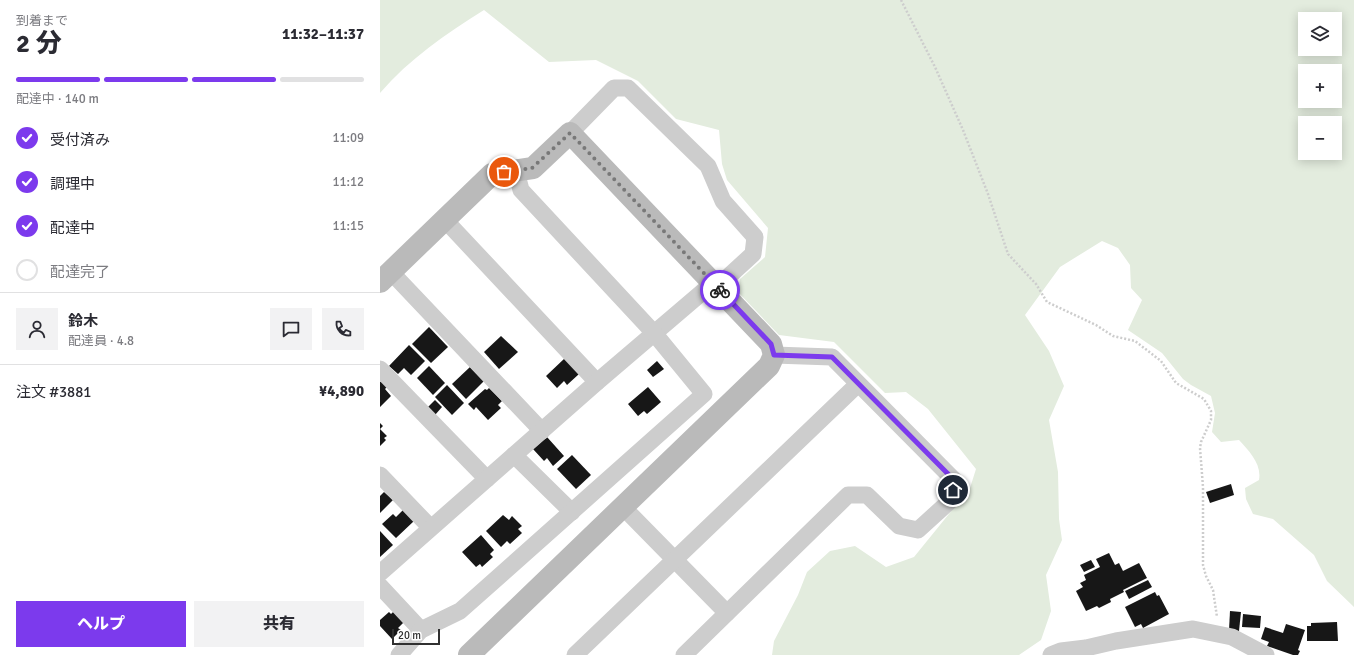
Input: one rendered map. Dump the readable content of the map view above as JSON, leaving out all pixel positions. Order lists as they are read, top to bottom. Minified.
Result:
{"scale_bar":"20 m","page":{"heading":["2 分","到着まで","11:32–11:37"],"panel":["鈴木","配達員 · 4.8","注文 #3881","¥4,890"],"map_buttons":["+","−"],"bar":"配達中 · 140 m","list":[["受付済み","11:09"],["調理中","11:12"],["配達中","11:15"],"配達完了"],"buttons":["ヘルプ","共有"],"scale":"20 m"}}
